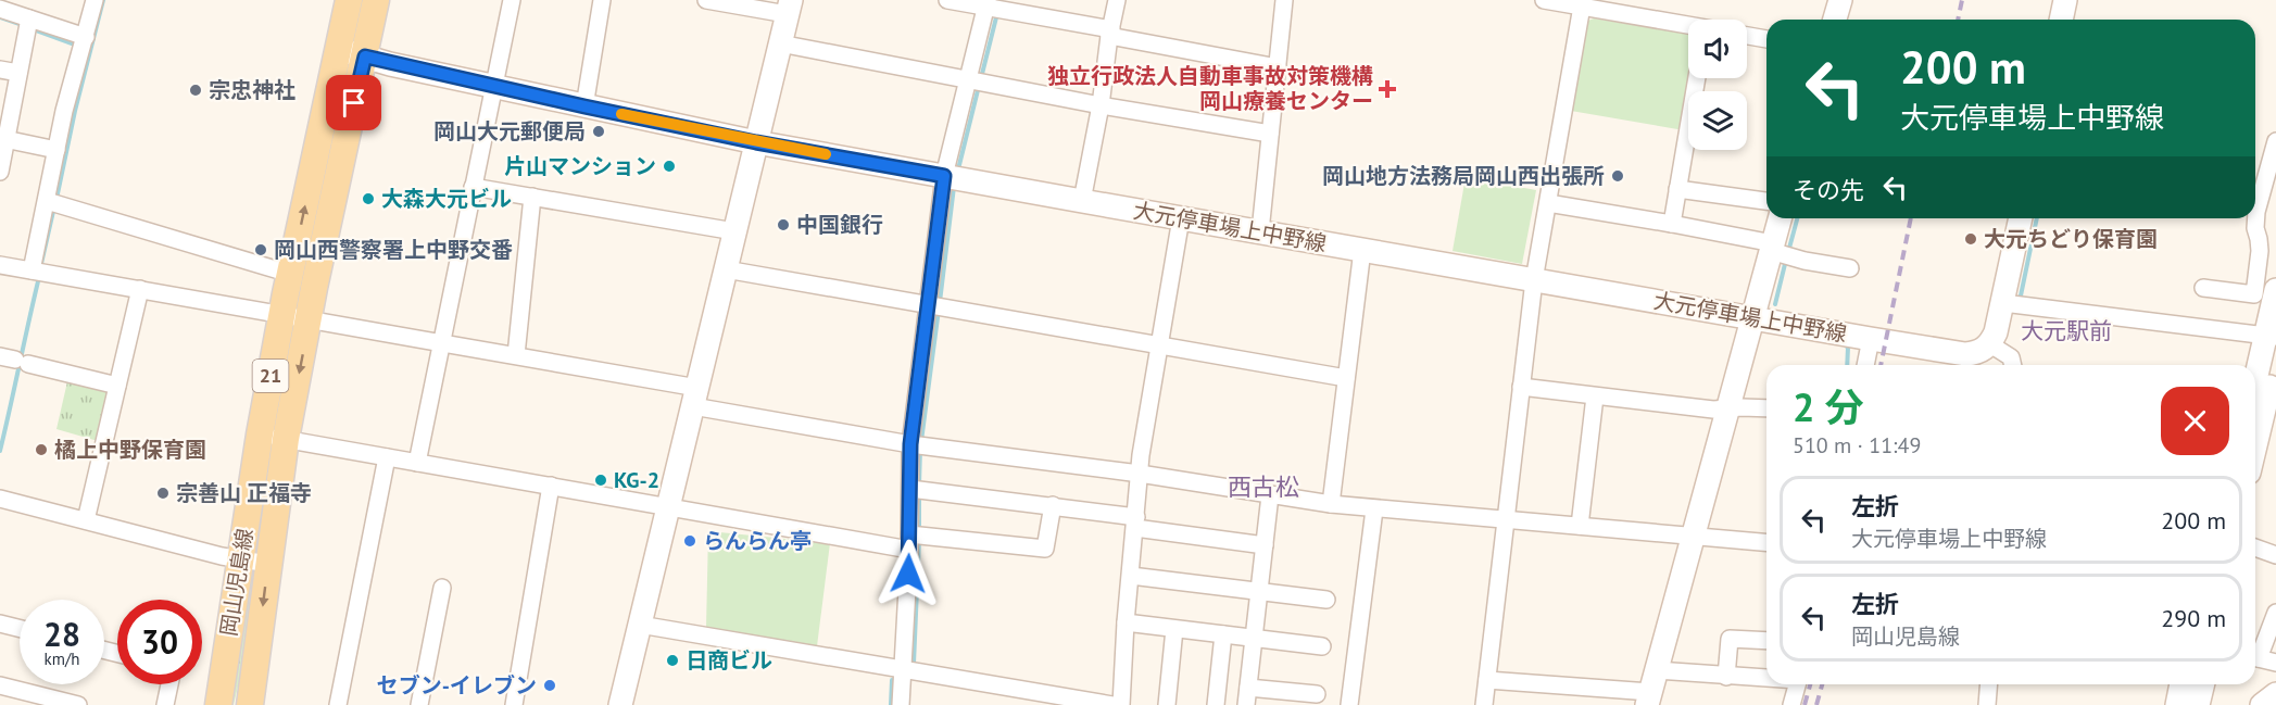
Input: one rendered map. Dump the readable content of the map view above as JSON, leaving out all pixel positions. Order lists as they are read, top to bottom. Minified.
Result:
{"streets":{"main road":["大元停車場上中野線","21","岡山児島線"]},"crossings":[["大元停車場上中野線","岡山児島線"]],"districts":["大元駅前","西古松"],"places":{"health":["独立行政法人自動車事故対策機構 岡山療養センター"],"other":["宗忠神社","岡山大元郵便局","片山マンション","岡山地方法務局岡山西出張所","大森大元ビル","中国銀行","大元ちどり保育園","岡山西警察署上中野交番","橘上中野保育園","KG-2","宗善山 正福寺","らんらん亭","日商ビル","セブン-イレブン"]},"page":{"turn":["200 m","大元停車場上中野線"],"then":"その先","heading":["2 分","510 m · 11:49"],"list":[{"name":"左折","note":"大元停車場上中野線","value":"200 m"},{"name":"左折","note":"岡山児島線","value":"290 m"}],"speed":"28 km/h","limit":"30"}}
